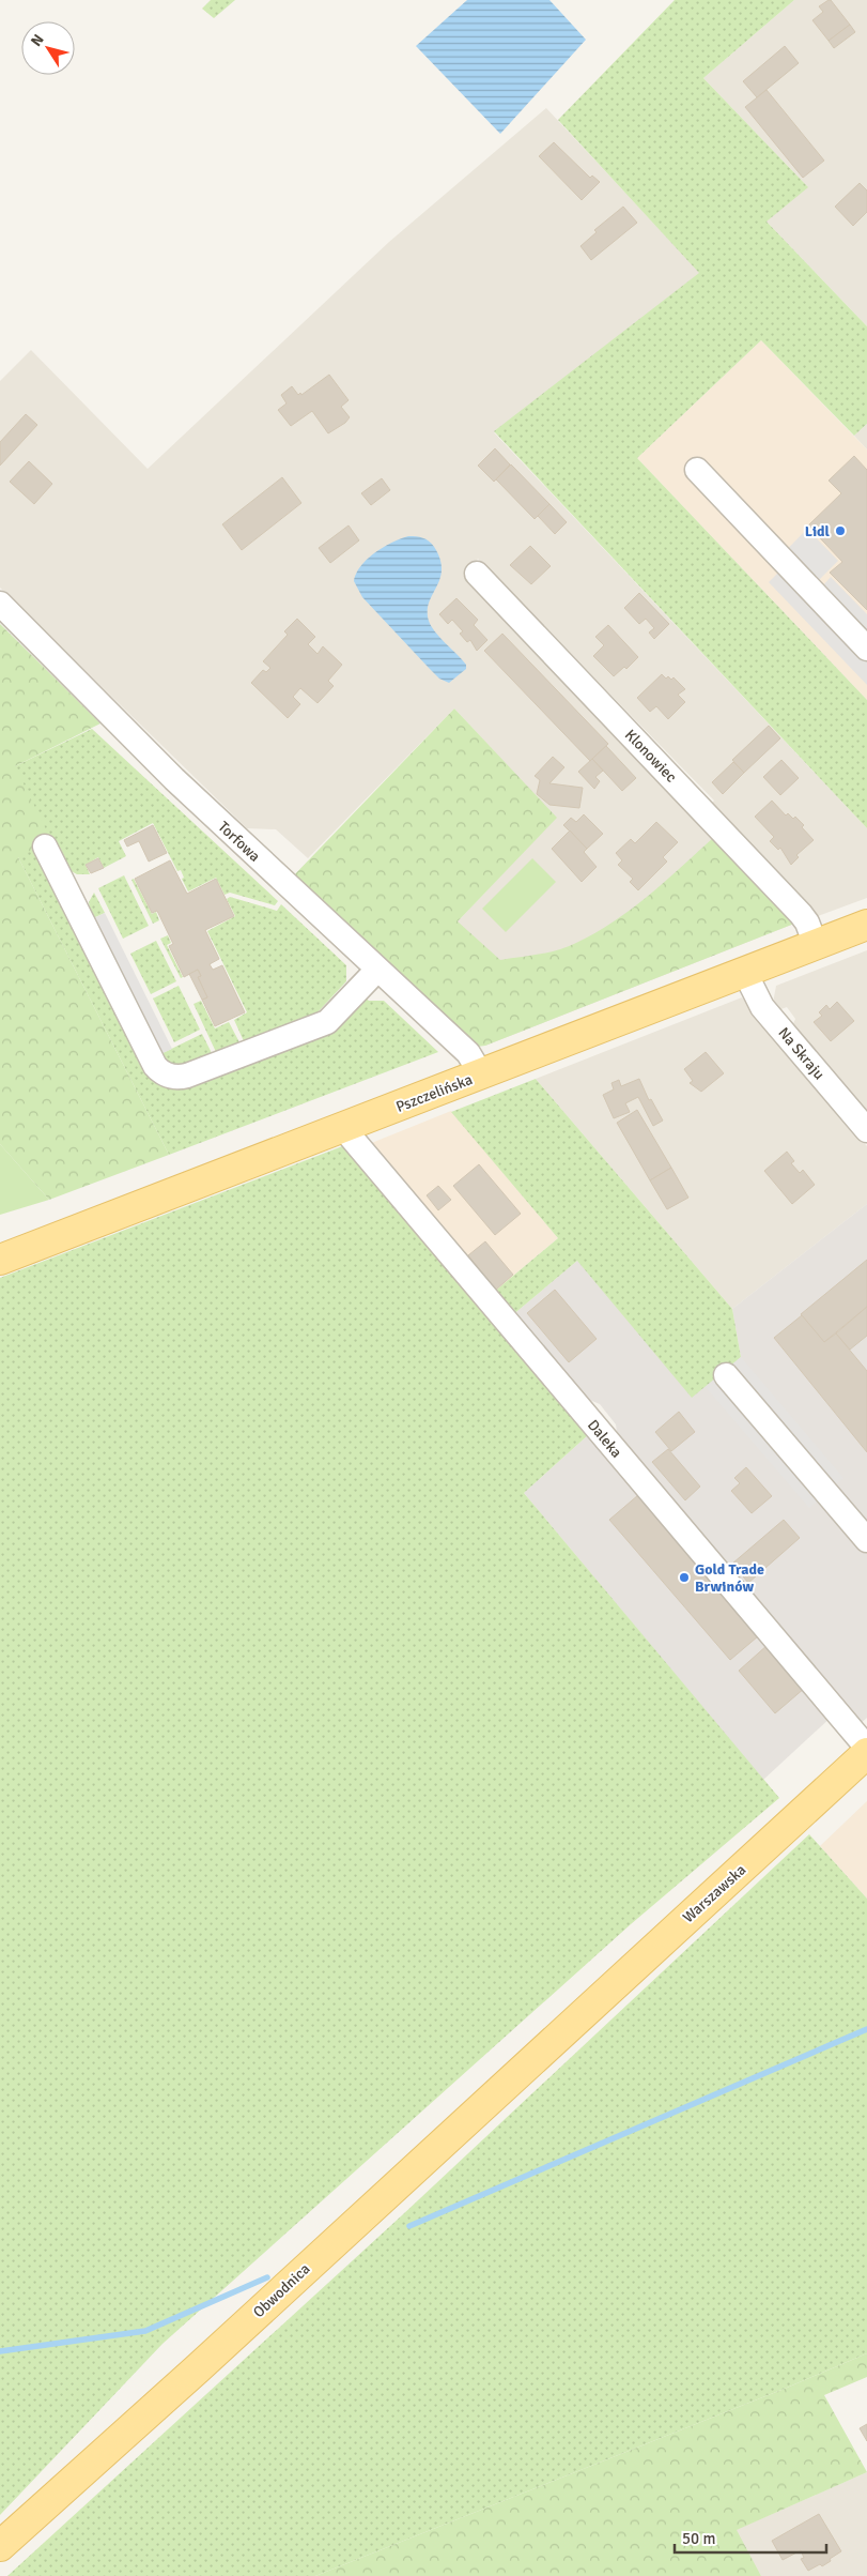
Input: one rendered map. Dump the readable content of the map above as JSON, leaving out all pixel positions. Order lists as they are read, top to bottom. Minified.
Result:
{"streets":{"main road":["Pszczelińska","Warszawska","Obwodnica"],"street":["Klonowiec","Torfowa","Na Skraju","Daleka"]},"crossings":[["Klonowiec","Pszczelińska"],["Torfowa","Pszczelińska"],["Na Skraju","Pszczelińska"],["Pszczelińska","Daleka"],["Warszawska","Obwodnica"]],"places":["Lidl","Gold Trade Brwinów"],"scale_bar":"50 m","north":"top left"}
